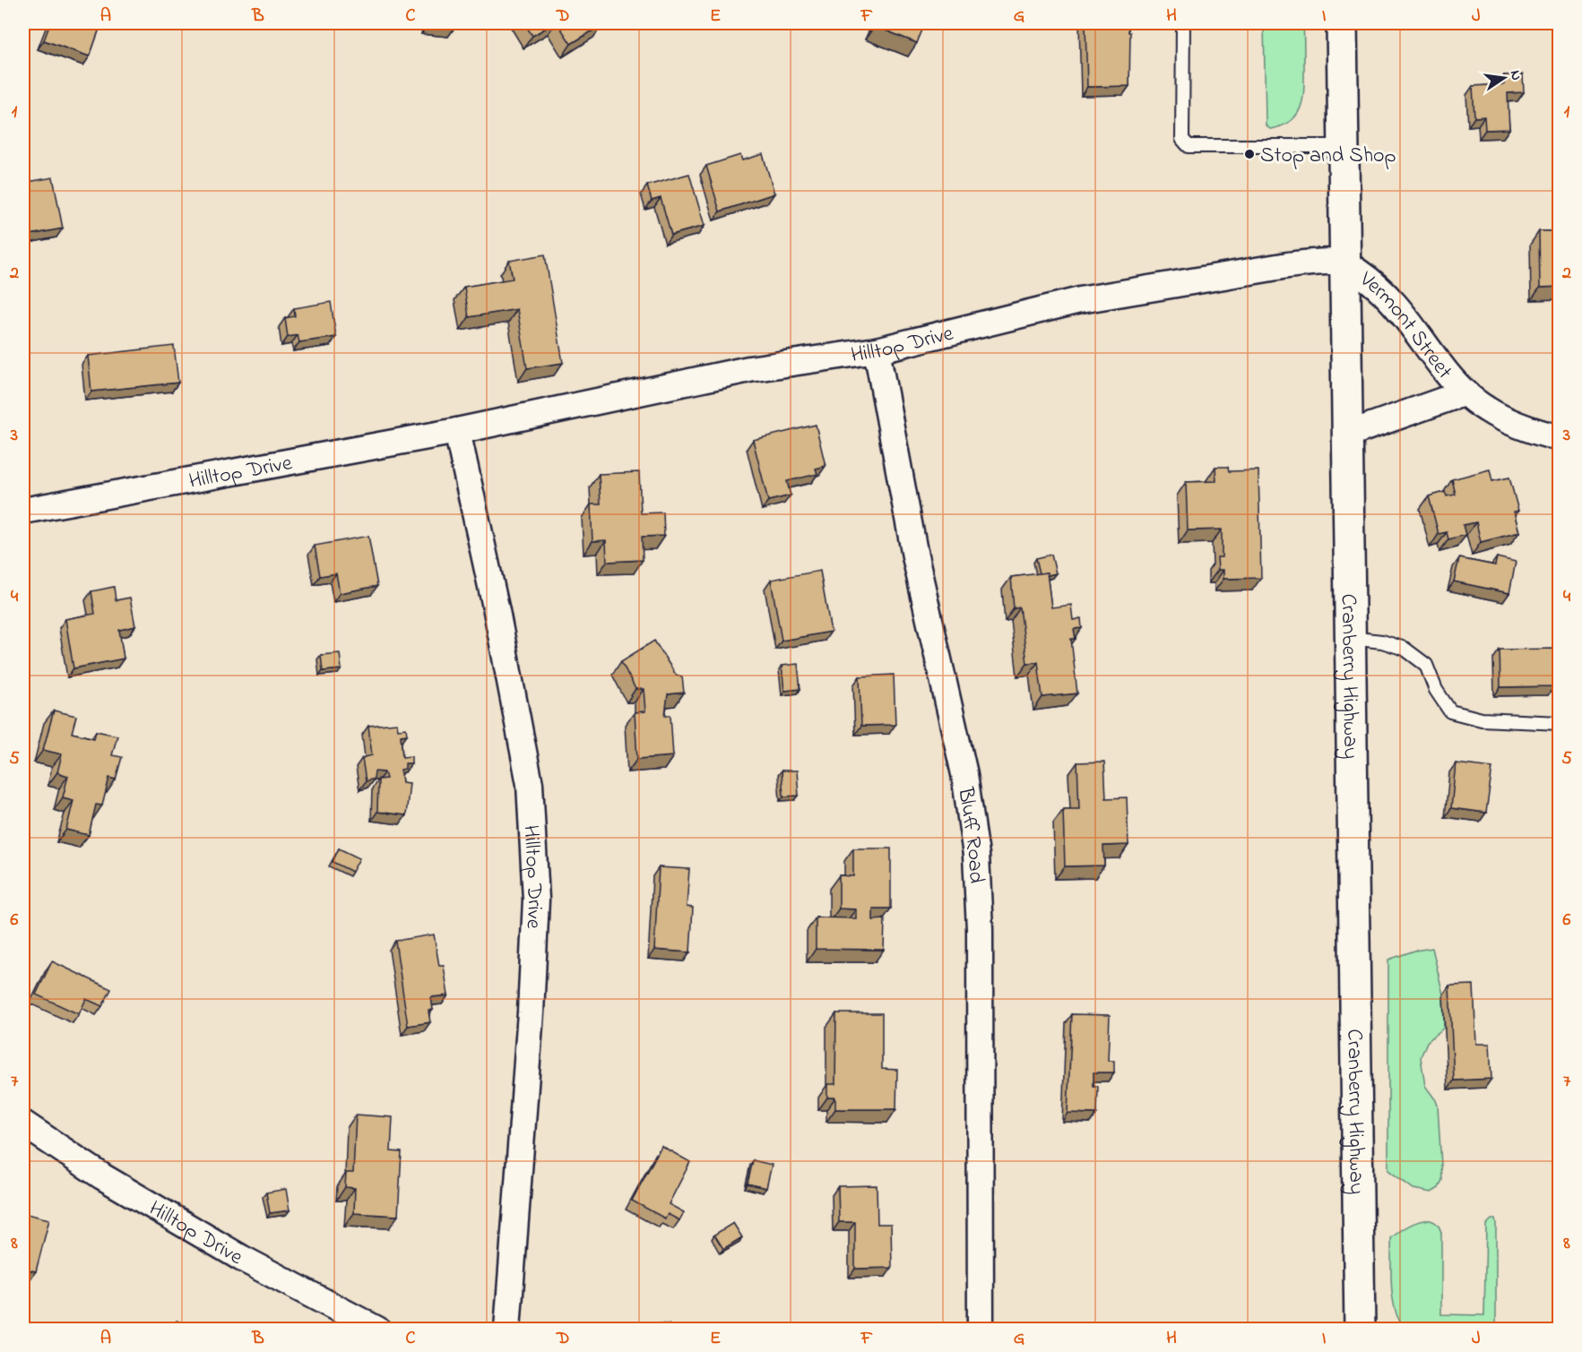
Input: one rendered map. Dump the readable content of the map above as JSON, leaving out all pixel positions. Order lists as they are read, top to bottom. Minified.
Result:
{"streets":{"main road":["Cranberry Highway"],"street":["Vermont Street","Hilltop Drive","Bluff Road"]},"crossings":[["Vermont Street","Hilltop Drive"],["Vermont Street","Cranberry Highway"],["Hilltop Drive","Cranberry Highway"],["Hilltop Drive","Bluff Road"]],"places":["Stop and Shop"],"north":"right","grid":{"columns":["A","B","C","D","E","F","G","H","I","J"],"rows":["1","2","3","4","5","6","7","8"]}}
